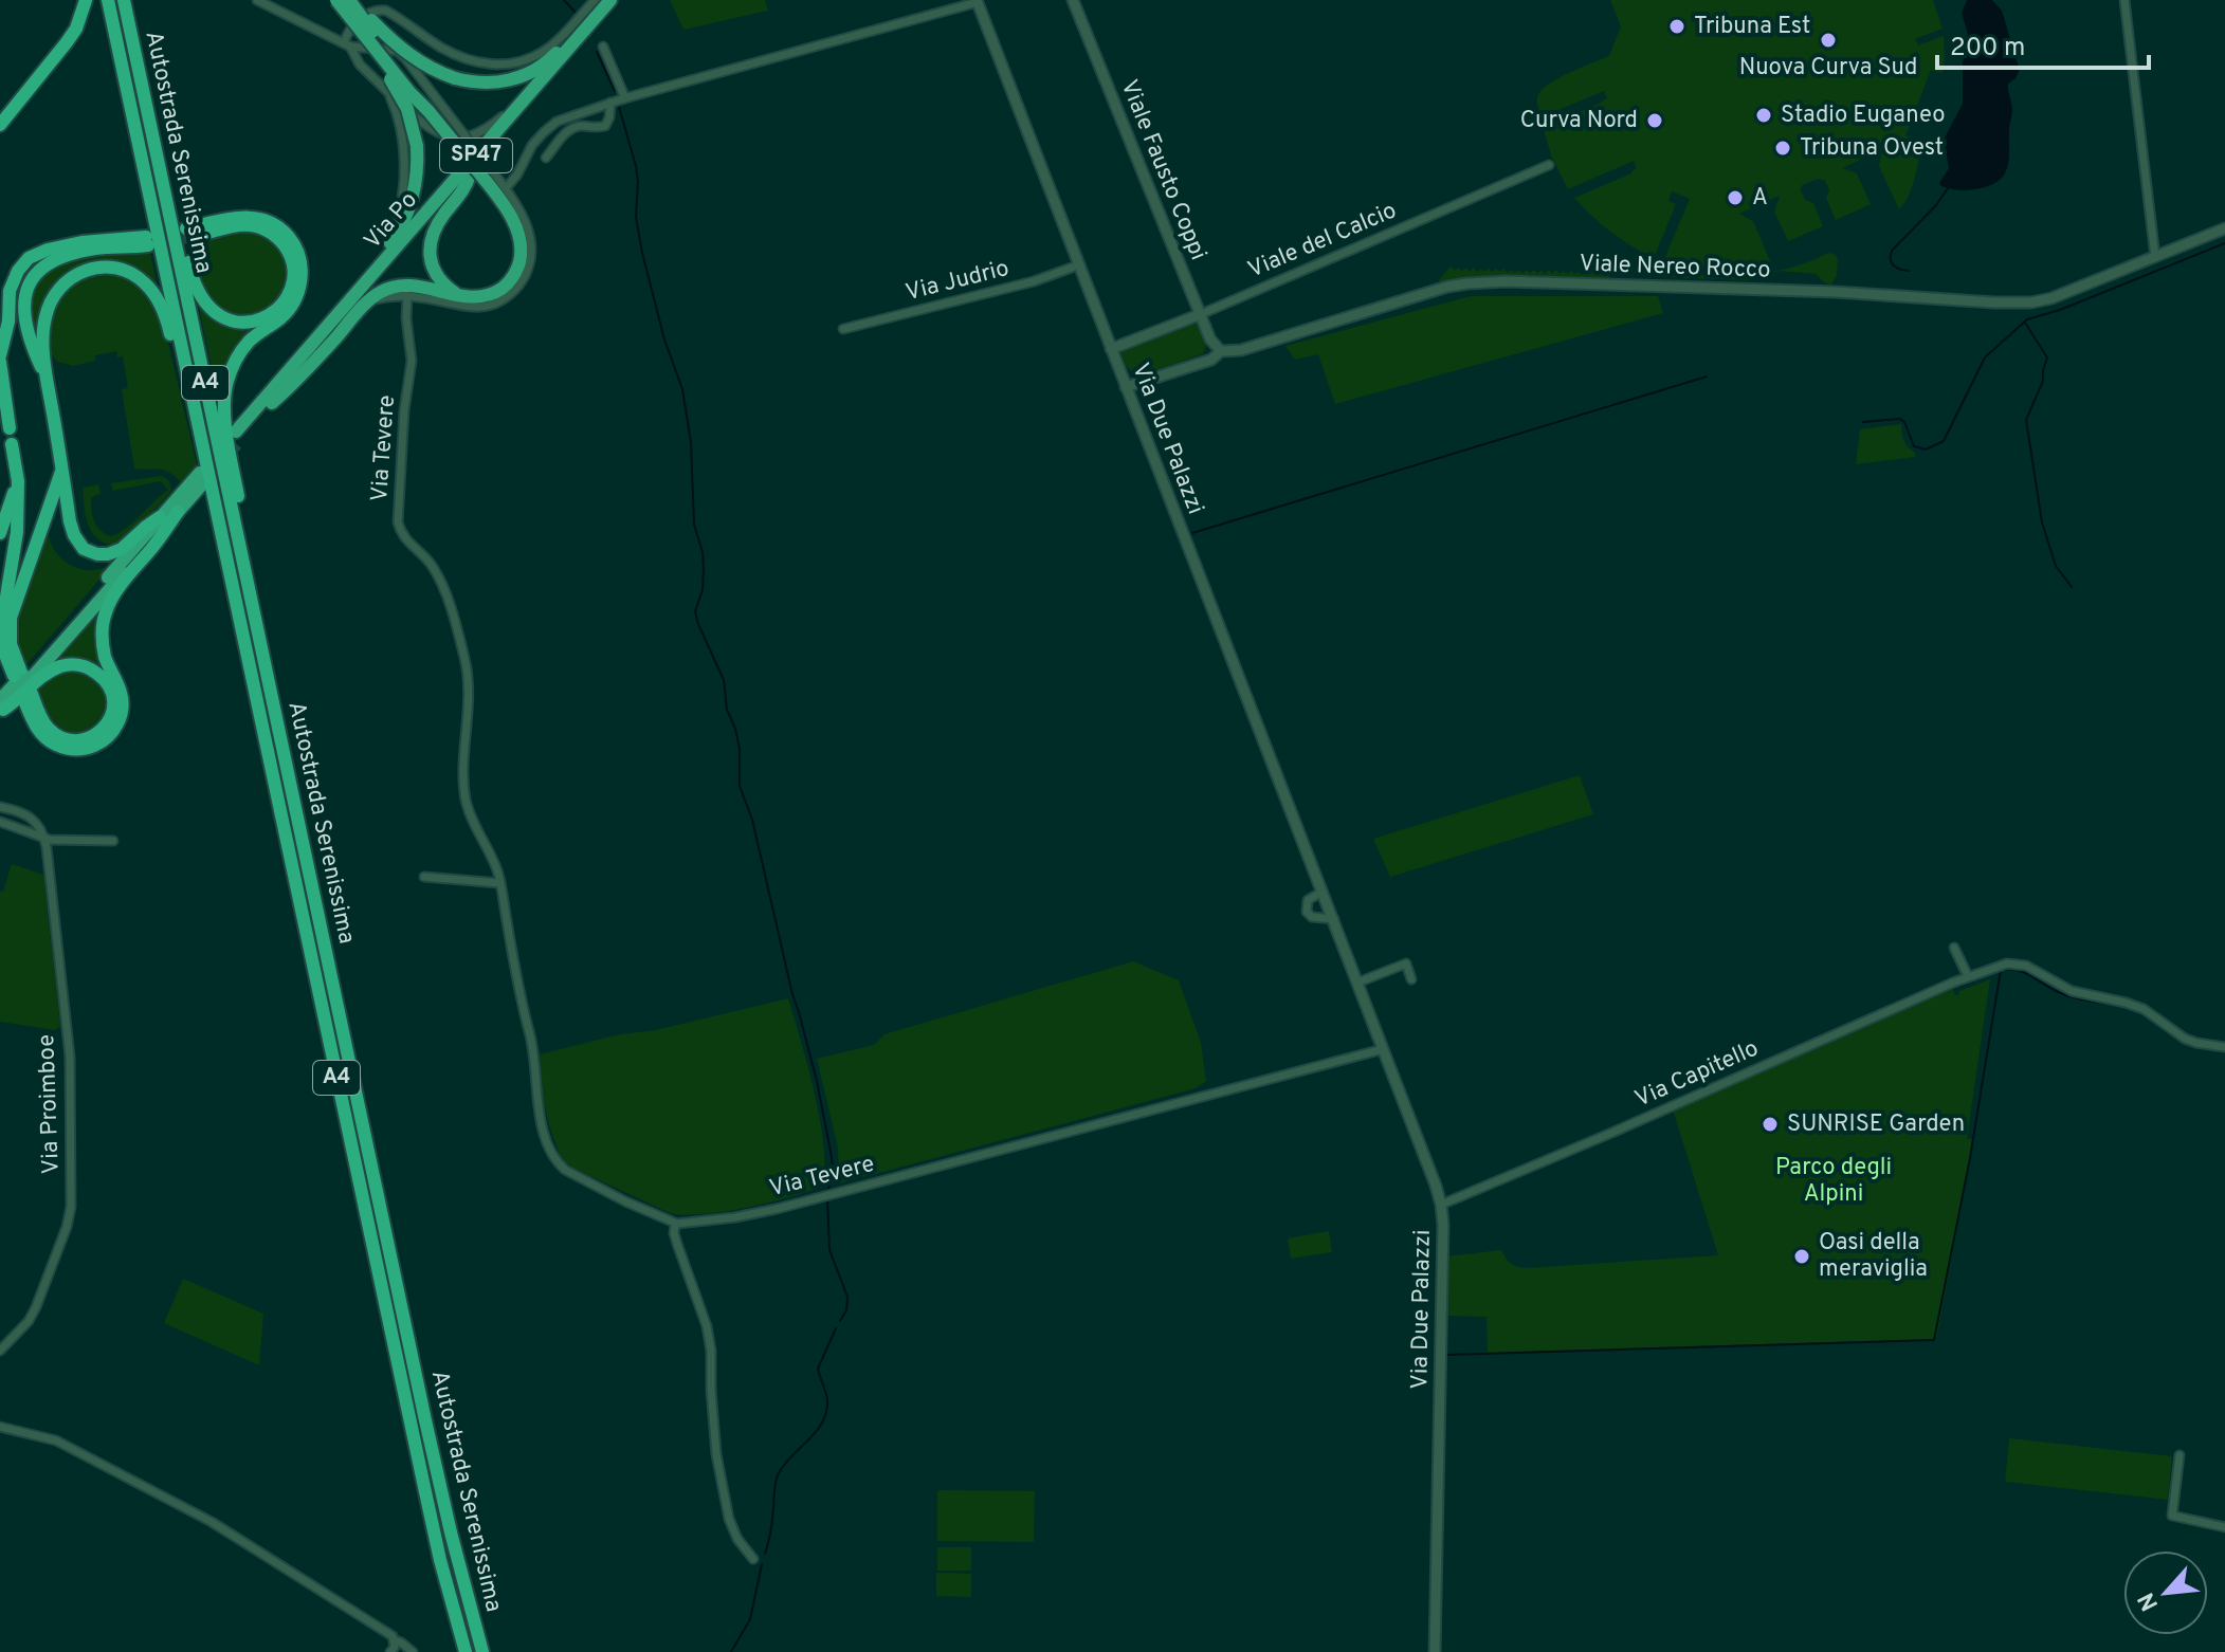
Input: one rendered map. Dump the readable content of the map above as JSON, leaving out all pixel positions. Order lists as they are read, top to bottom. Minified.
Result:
{"streets":{"highway":["Autostrada Serenissima","SP47","Via Po","A4"],"street":["Viale Fausto Coppi","Viale del Calcio","Viale Nereo Rocco","Via Judrio","Via Due Palazzi","Via Tevere","Via Capitello","Via Proimboe"]},"crossings":[["Autostrada Serenissima","A4"],["Viale Fausto Coppi","Viale del Calcio"],["Viale Fausto Coppi","Viale Nereo Rocco"],["Viale del Calcio","Via Due Palazzi"],["Viale Nereo Rocco","Via Due Palazzi"],["Via Judrio","Via Due Palazzi"],["Via Due Palazzi","Via Tevere"],["Via Due Palazzi","Via Capitello"]],"parks":["Parco degli Alpini"],"places":["Tribuna Est","Nuova Curva Sud","Stadio Euganeo","Curva Nord","Tribuna Ovest","A","SUNRISE Garden","Oasi della meraviglia"],"scale_bar":"200 m","north":"bottom left"}
